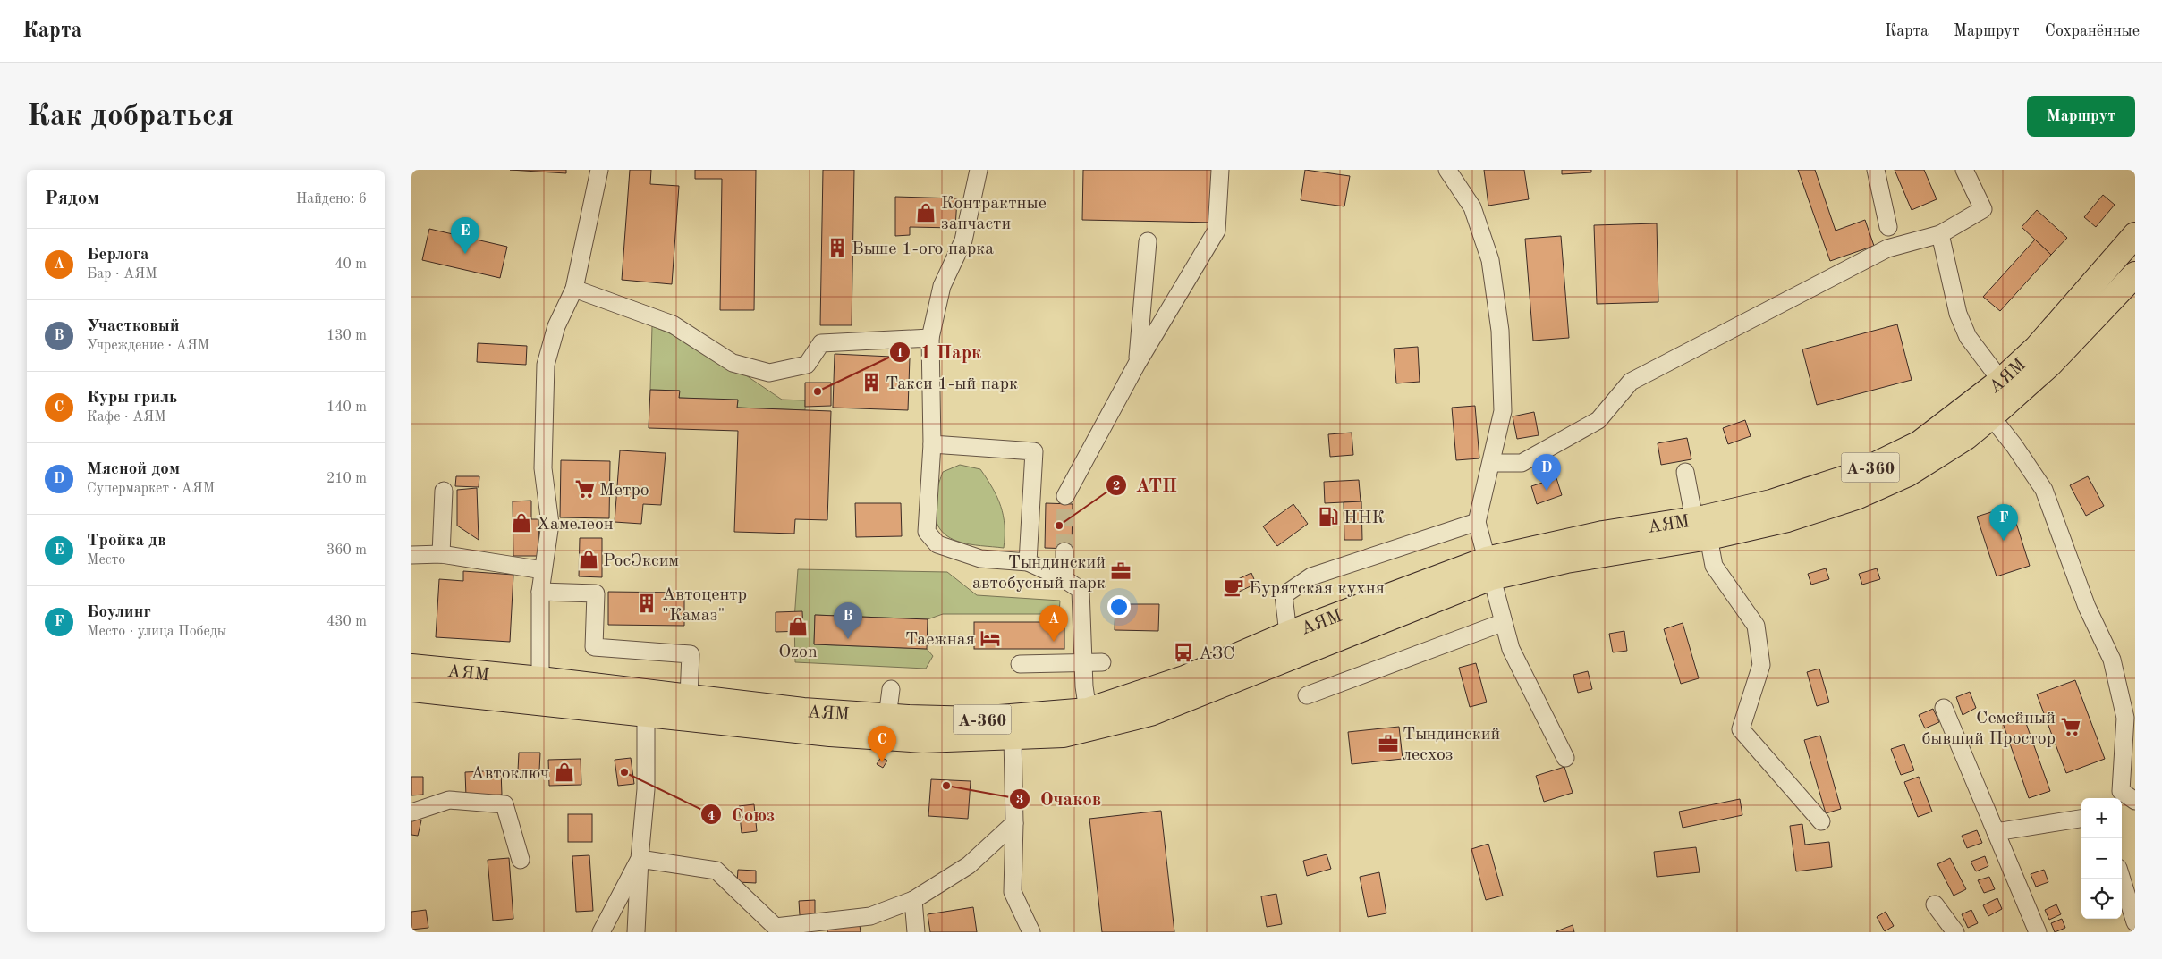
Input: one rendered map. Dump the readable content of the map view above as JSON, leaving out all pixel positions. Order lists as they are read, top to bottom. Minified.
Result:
{"streets":{"highway":["АЯМ","А-360"]},"places":{"shop":["Контрактные запчасти","Хамелеон","РосЭксим","Ozon","Автоключ"],"building":["Выше 1-ого парка","Такси 1-ый парк","Автоцентр \"Камаз\""],"other":["1 Парк","АТП","Союз","Очаков"],"supermarket":["Метро","Семейный бывший Простор"],"fuel station":["ННК"],"office":["Тындинский автобусный парк","Тындинский лесхоз"],"cafe":["Бурятская кухня"],"hotel":["Таежная"],"bus stop":["АЗС"]},"page":{"header":"Карта","nav":["Карта","Маршрут","Сохранённые"],"buttons":"Маршрут","title":"Как добраться","heading":["Рядом","Найдено: 6"],"pins":["E","D","F","B","A","C"],"list":[{"mark":"A","name":"Берлога","note":"Бар · АЯМ","value":"40 m"},{"mark":"B","name":"Участковый","note":"Учреждение · АЯМ","value":"130 m"},{"mark":"C","name":"Куры гриль","note":"Кафе · АЯМ","value":"140 m"},{"mark":"D","name":"Мясной дом","note":"Супермаркет · АЯМ","value":"210 m"},{"mark":"E","name":"Тройка дв","note":"Место","value":"360 m"},{"mark":"F","name":"Боулинг","note":"Место · улица Победы","value":"430 m"}],"map_buttons":["+","−"]}}
